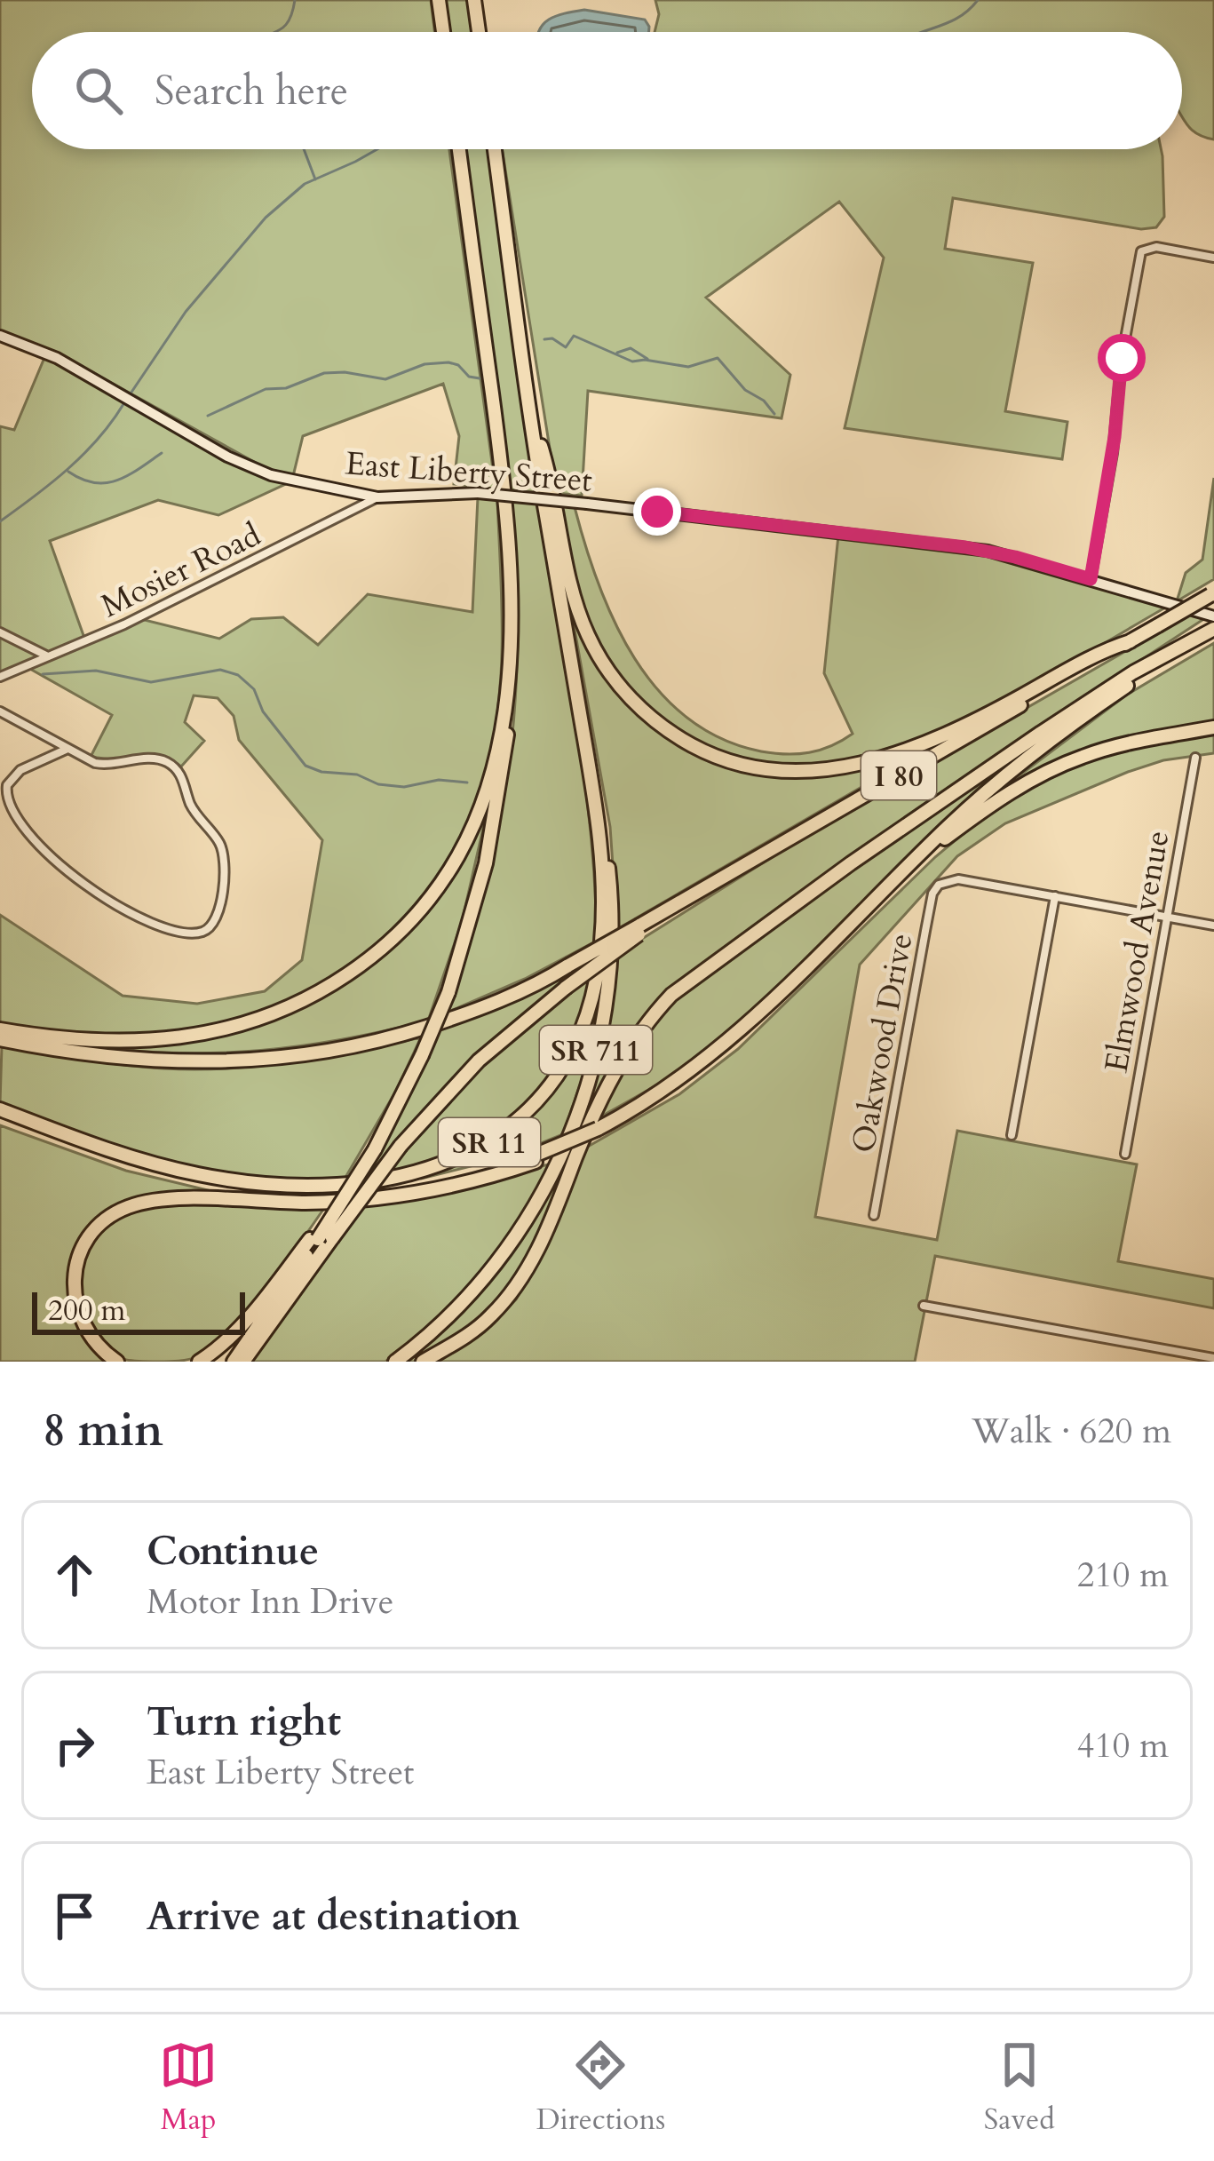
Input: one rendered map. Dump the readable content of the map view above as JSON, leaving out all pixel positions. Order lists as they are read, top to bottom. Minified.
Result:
{"streets":{"highway":["I 80","SR 711","SR 11"],"street":["East Liberty Street","Mosier Road","Elmwood Avenue","Oakwood Drive"]},"crossings":[["East Liberty Street","Mosier Road"],["I 80","SR 11"],["SR 711","SR 11"]],"scale_bar":"200 m","page":{"search":"Search here","scale":"200 m","heading":["8 min","Walk · 620 m"],"list":[["Continue","Motor Inn Drive","210 m"],["Turn right","East Liberty Street","410 m"],"Arrive at destination"],"nav":["Map","Directions","Saved"]}}
